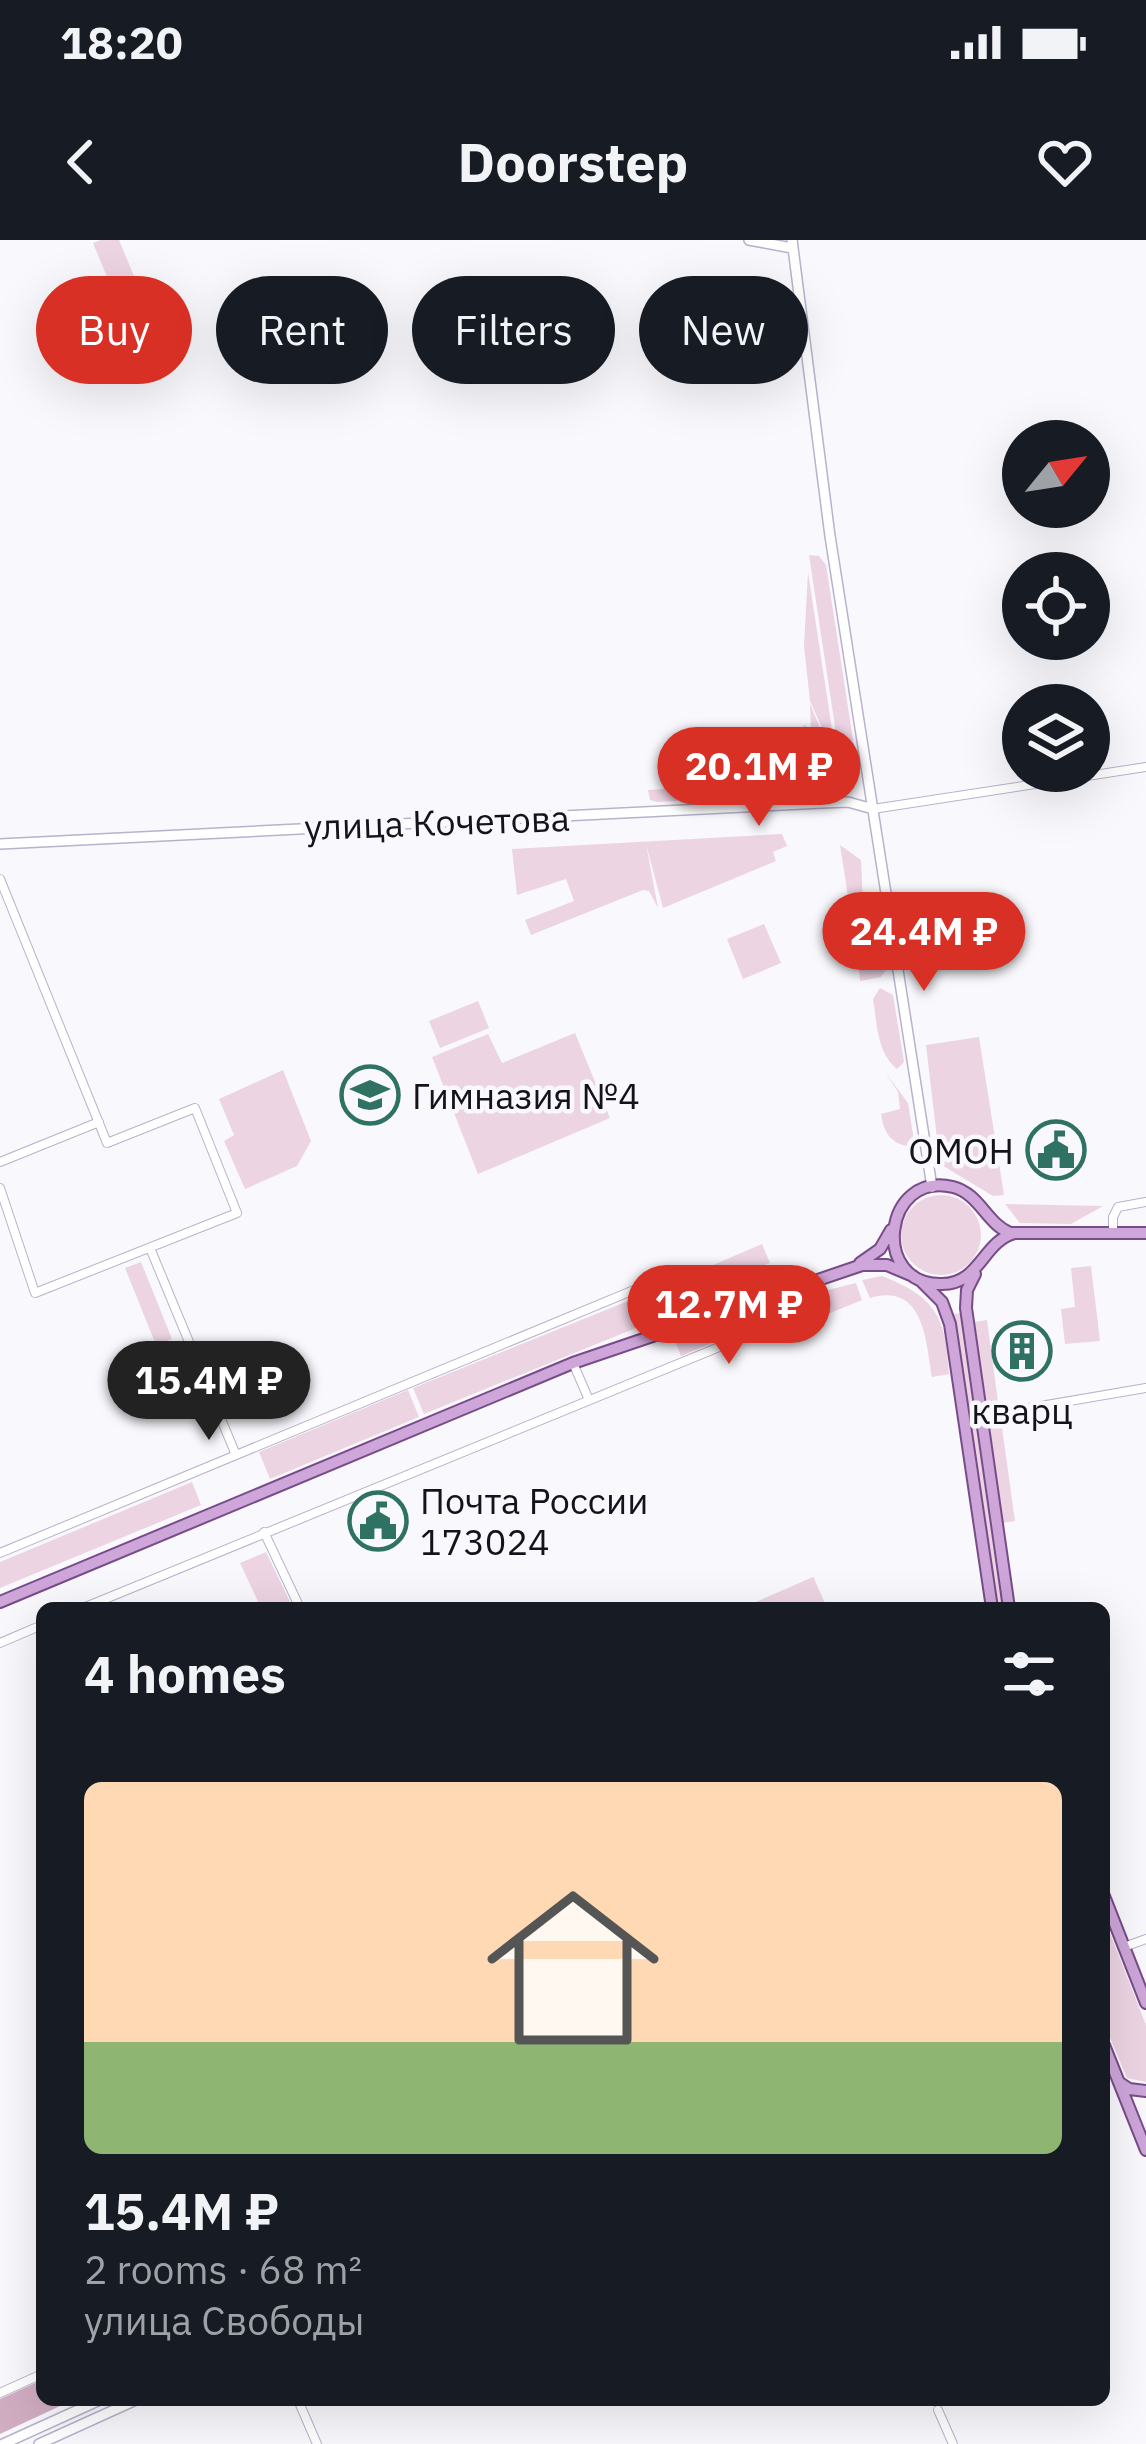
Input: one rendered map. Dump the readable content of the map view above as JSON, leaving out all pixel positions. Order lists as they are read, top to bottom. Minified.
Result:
{"streets":{"main road":["улица Кочетова"]},"places":{"school or university":["Гимназия №4"],"public building":["ОМОН","Почта России 173024"],"building":["кварц"]},"north":"top right","page":{"status":"18:20","header":"Doorstep","chip":["Buy","Rent","Filters","New"],"price":["20.1M ₽","24.4M ₽","12.7M ₽","15.4M ₽"],"heading":"4 homes","list":[{"name":"15.4M ₽","note":"2 rooms · 68 m² · улица Свободы"}]}}
